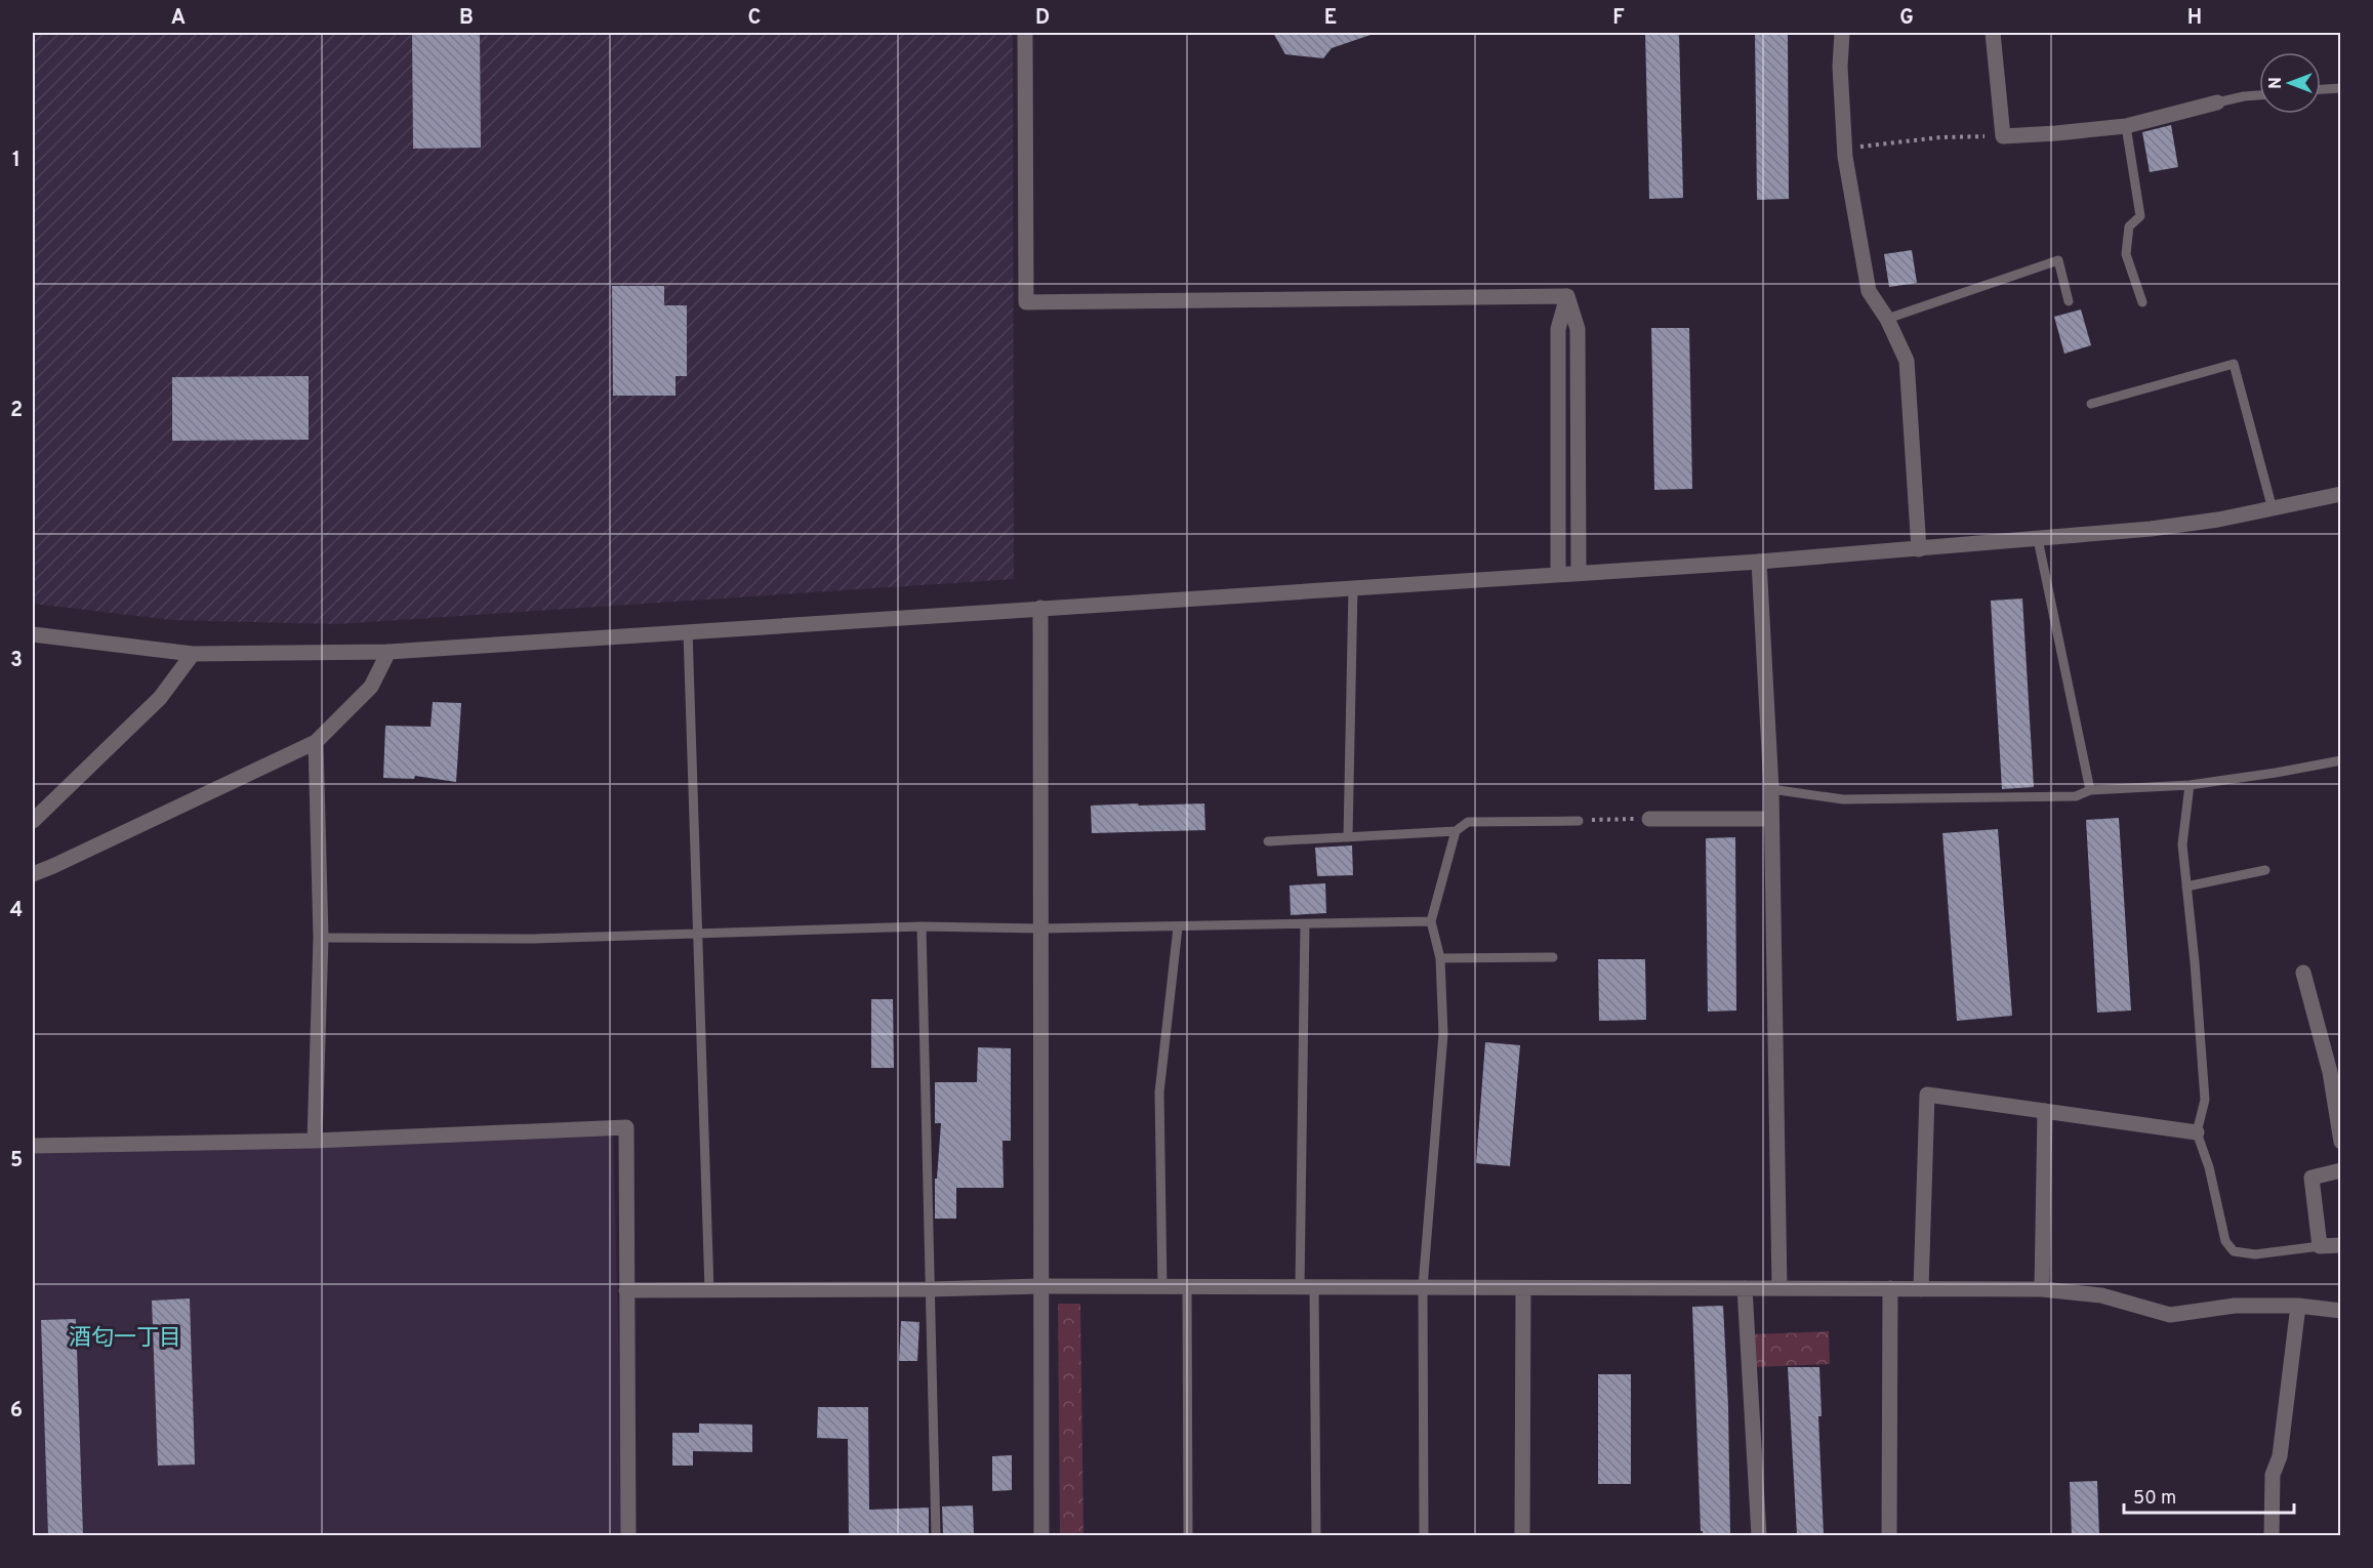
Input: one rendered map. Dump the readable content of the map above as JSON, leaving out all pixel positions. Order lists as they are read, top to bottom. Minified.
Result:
{"districts":["酒匂一丁目"],"scale_bar":"50 m","north":"left","grid":{"columns":["A","B","C","D","E","F","G","H"],"rows":["1","2","3","4","5","6"]}}
